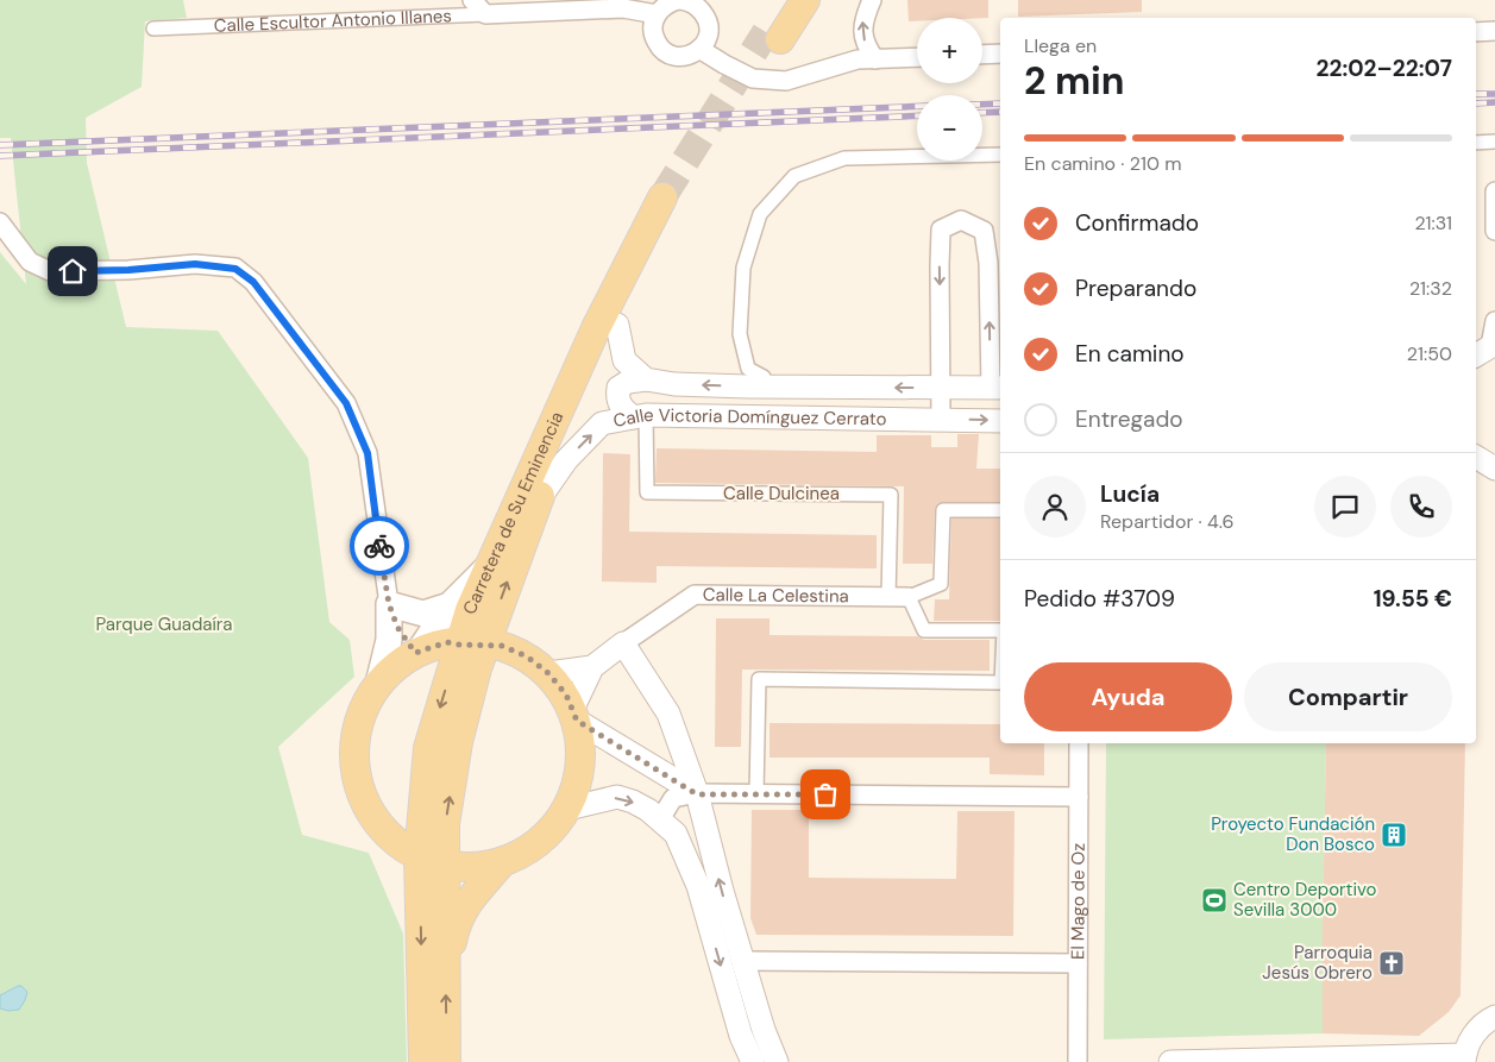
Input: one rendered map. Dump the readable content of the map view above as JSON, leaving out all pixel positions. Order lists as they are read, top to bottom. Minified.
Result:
{"streets":{"main road":["Carretera de Su Eminencia"],"street":["Calle Escultor Antonio Illanes","Calle Victoria Domínguez Cerrato","Calle Dulcinea","Calle La Celestina","El Mago de Oz"]},"crossings":[["Calle Victoria Domínguez Cerrato","Calle Dulcinea"],["Calle Victoria Domínguez Cerrato","Carretera de Su Eminencia"],["Calle Dulcinea","Calle La Celestina"]],"parks":["Parque Guadaíra"],"places":{"building":["Proyecto Fundación Don Bosco"],"sports":["Centro Deportivo Sevilla 3000"],"church":["Parroquia Jesús Obrero"]},"page":{"map_buttons":["+","−"],"heading":["2 min","Llega en","22:02–22:07"],"panel":["Lucía","Repartidor · 4.6","Pedido #3709","19.55 €"],"bar":"En camino · 210 m","list":[["Confirmado","21:31"],["Preparando","21:32"],["En camino","21:50"],"Entregado"],"buttons":["Ayuda","Compartir"]}}
